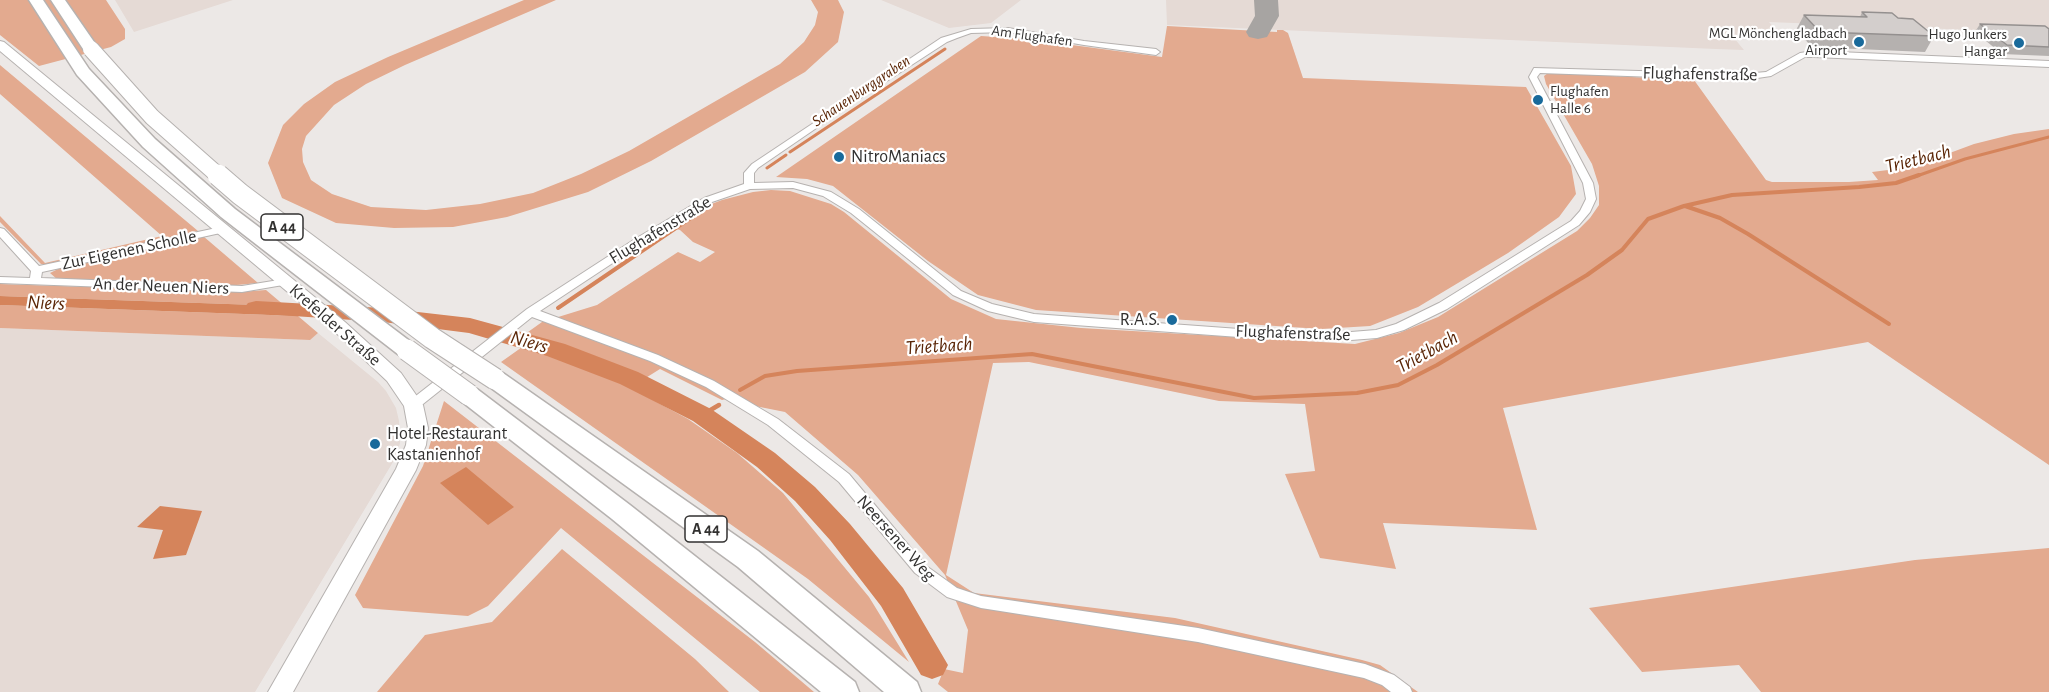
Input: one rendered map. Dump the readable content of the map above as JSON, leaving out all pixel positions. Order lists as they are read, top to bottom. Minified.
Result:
{"streets":{"highway":["A 44"],"street":["Am Flughafen","Flughafenstraße","Zur Eigenen Scholle","An der Neuen Niers","Krefelder Straße","Neersener Weg"]},"crossings":[["Am Flughafen","Flughafenstraße"],["Flughafenstraße","Krefelder Straße"],["Flughafenstraße","Neersener Weg"],["Zur Eigenen Scholle","An der Neuen Niers"],["Zur Eigenen Scholle","Krefelder Straße"],["An der Neuen Niers","Krefelder Straße"]],"water":["Schauenburggraben","Trietbach","Niers"],"places":["MGL Mönchengladbach Airport","Hugo Junkers Hangar","Flughafen Halle 6","NitroManiacs","R.A.S.","Hotel-Restaurant Kastanienhof"]}
